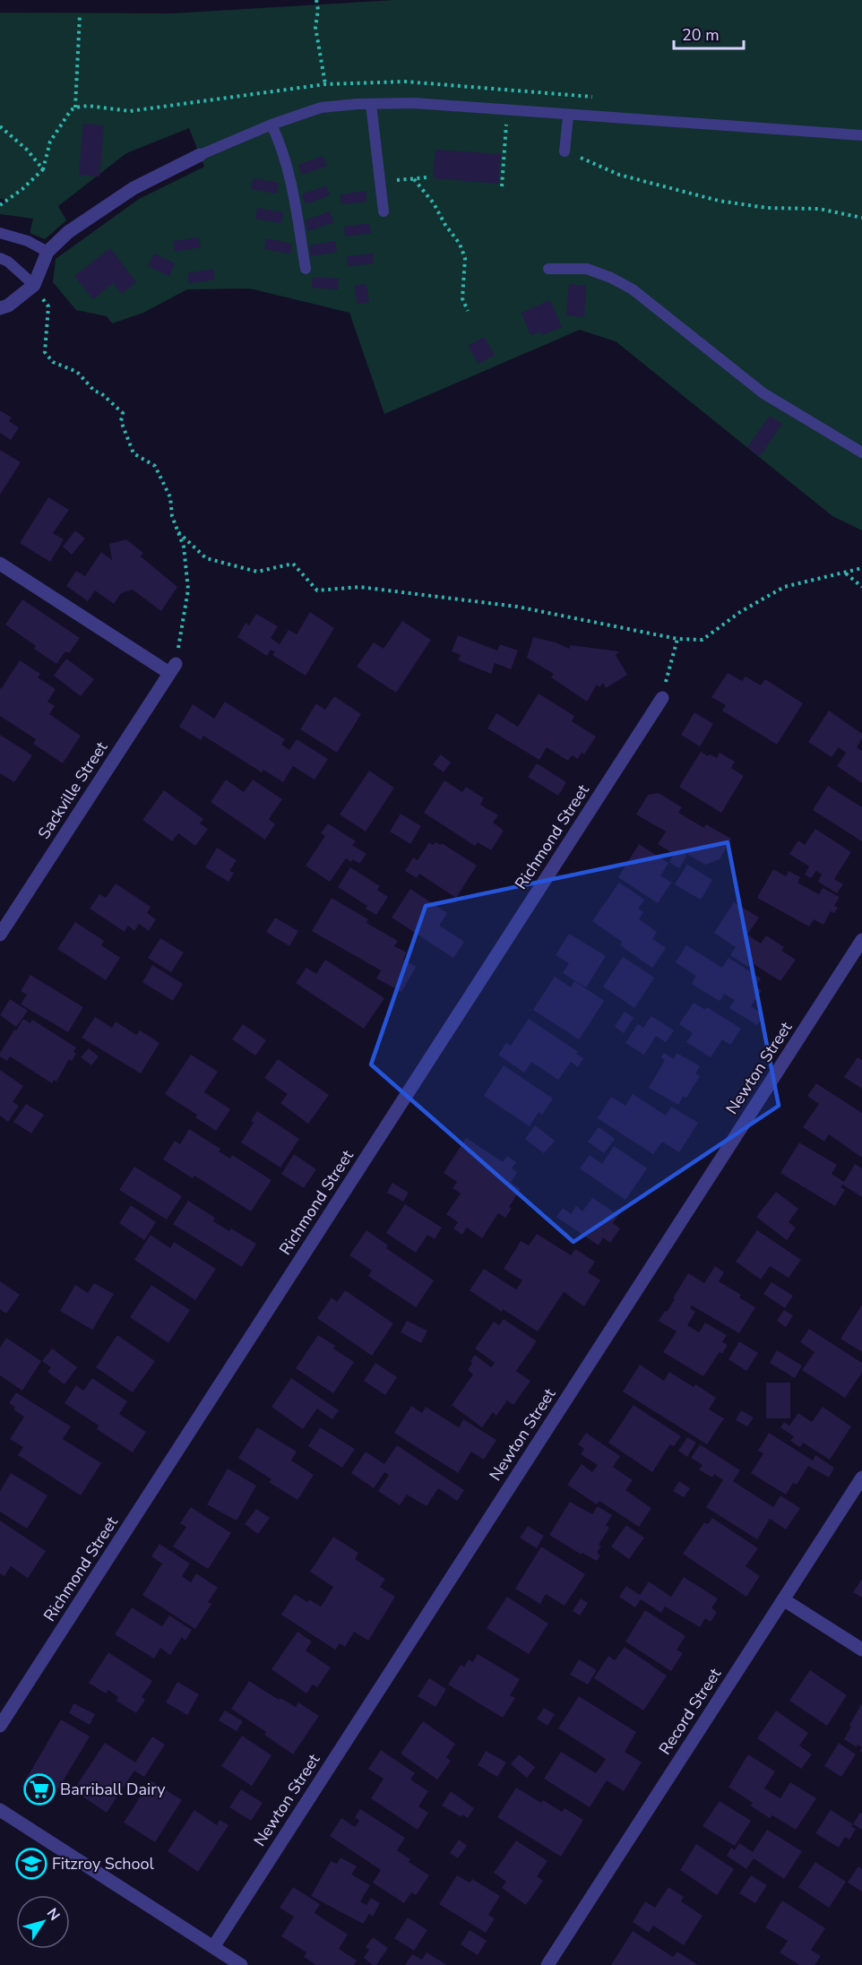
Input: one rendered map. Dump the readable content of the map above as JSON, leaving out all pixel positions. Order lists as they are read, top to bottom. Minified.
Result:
{"streets":{"street":["Sackville Street","Richmond Street","Newton Street","Record Street"]},"places":{"supermarket":["Barriball Dairy"],"school or university":["Fitzroy School"]},"scale_bar":"20 m","north":"top right"}
